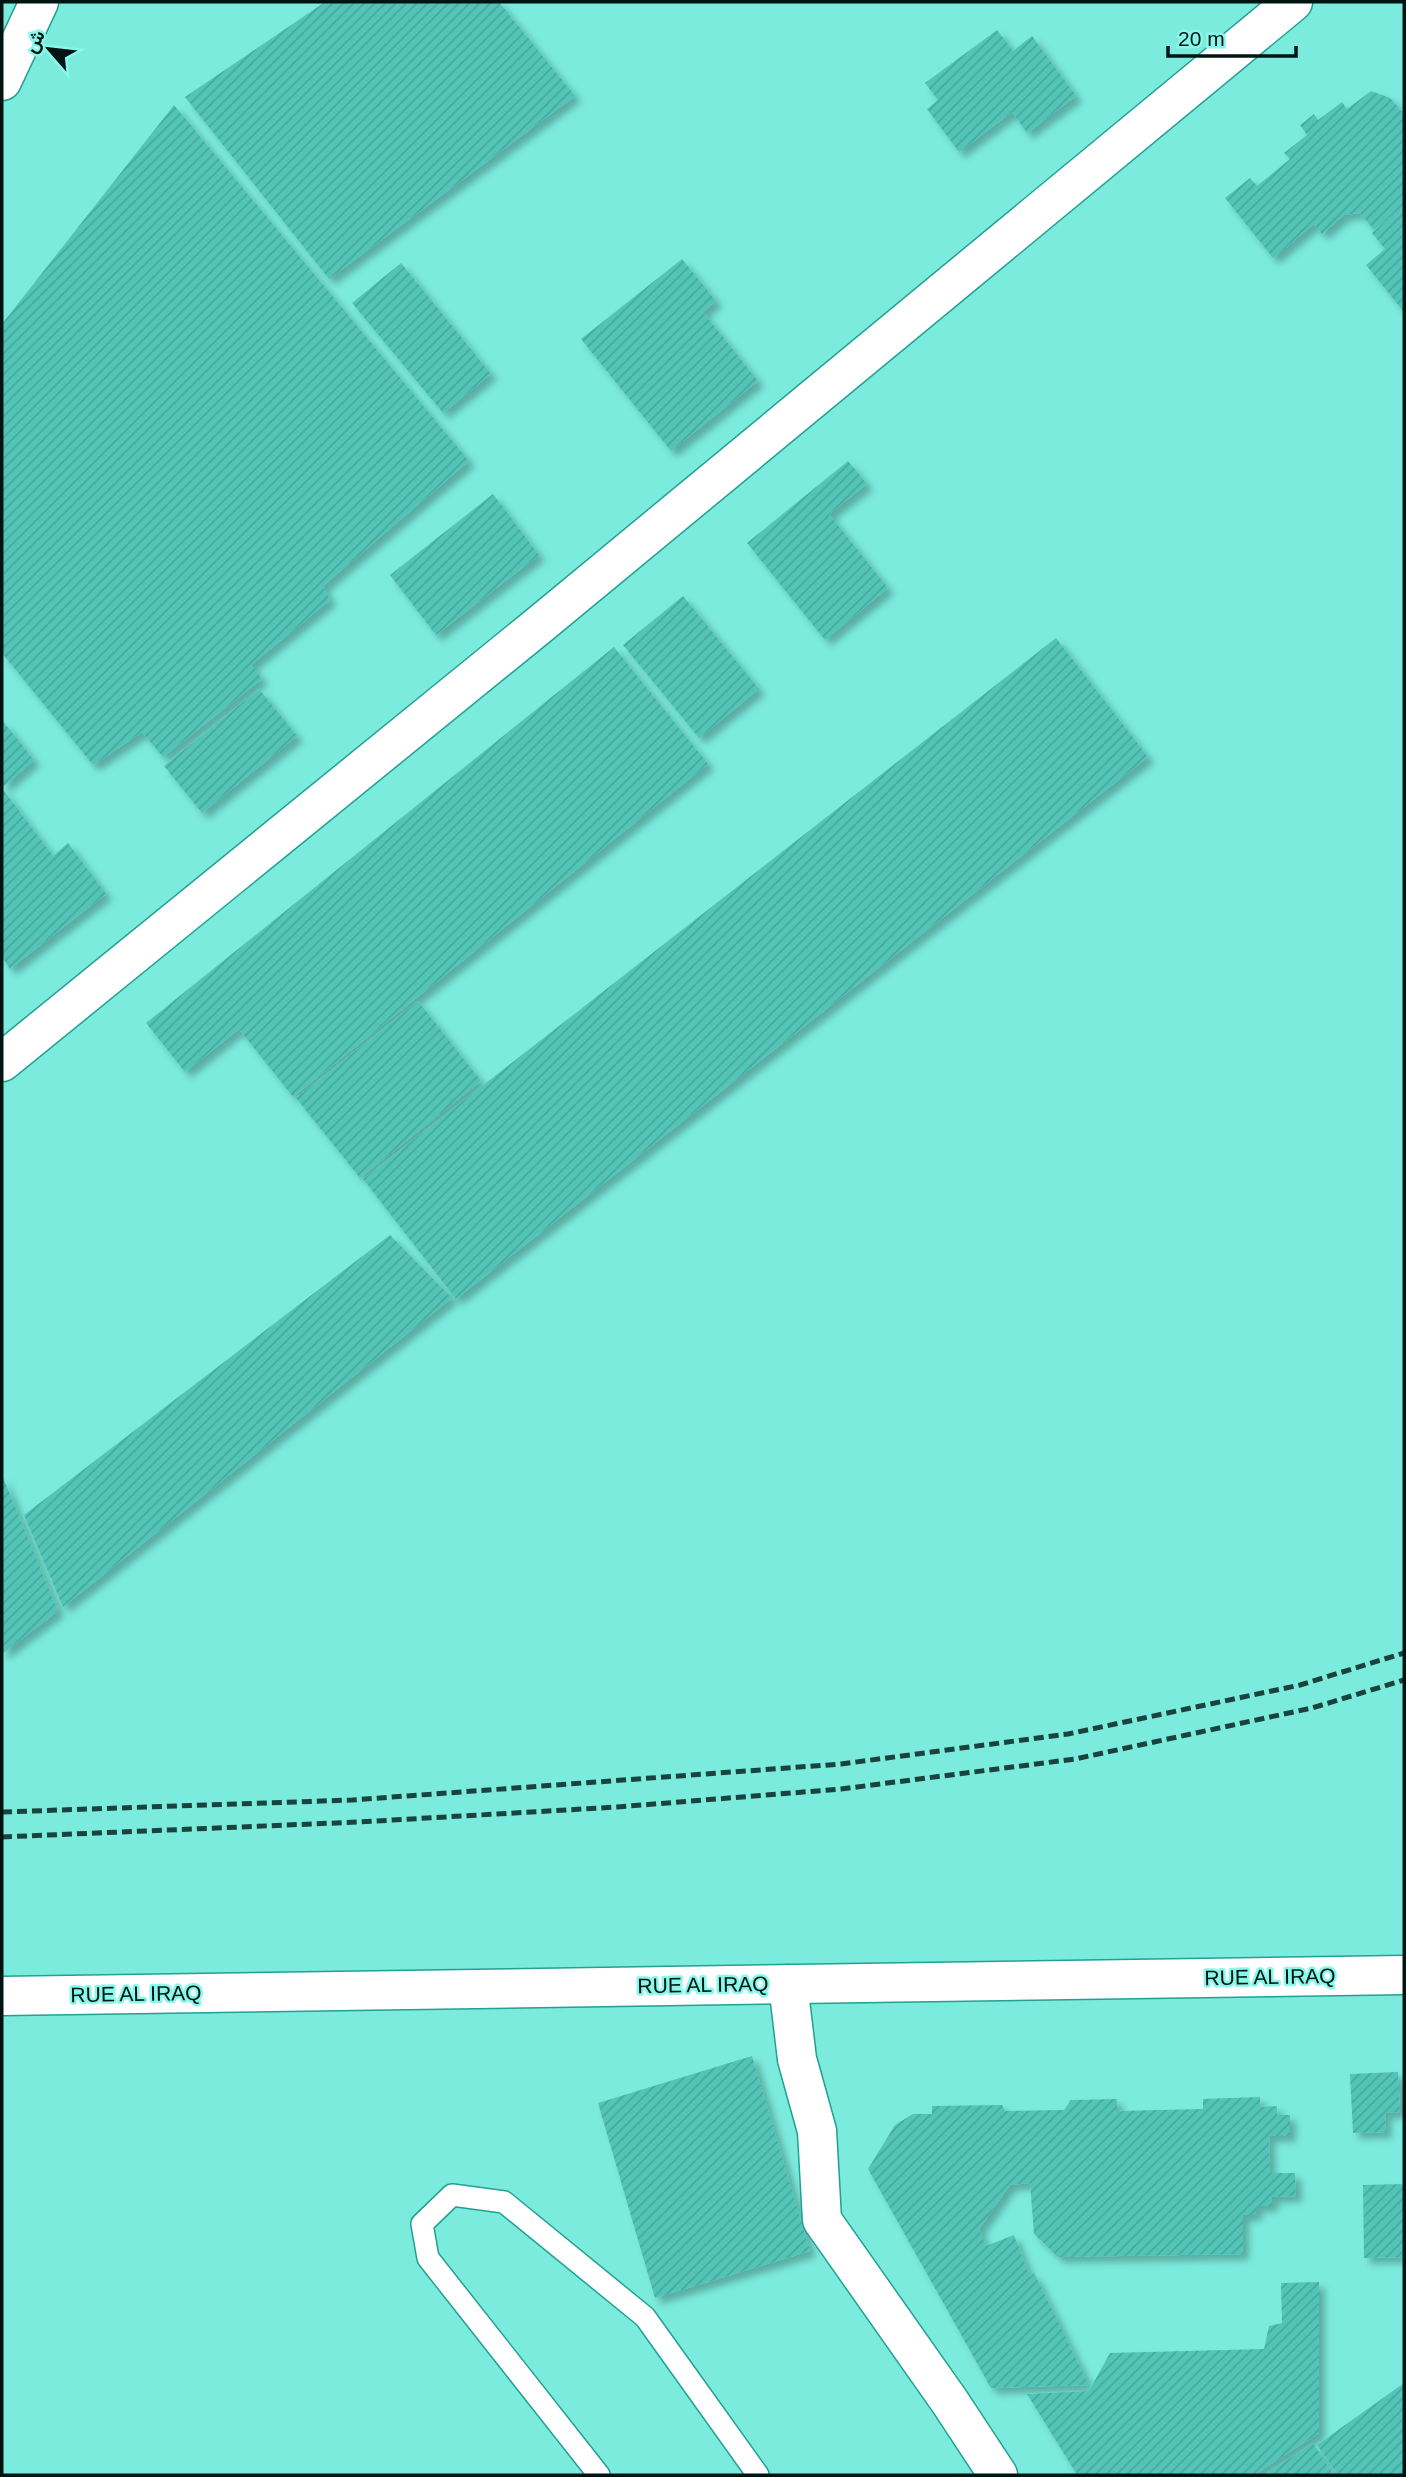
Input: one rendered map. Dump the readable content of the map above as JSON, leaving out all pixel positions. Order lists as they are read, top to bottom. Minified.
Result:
{"streets":{"street":["RUE AL IRAQ"]},"scale_bar":"20 m","north":"top left"}
